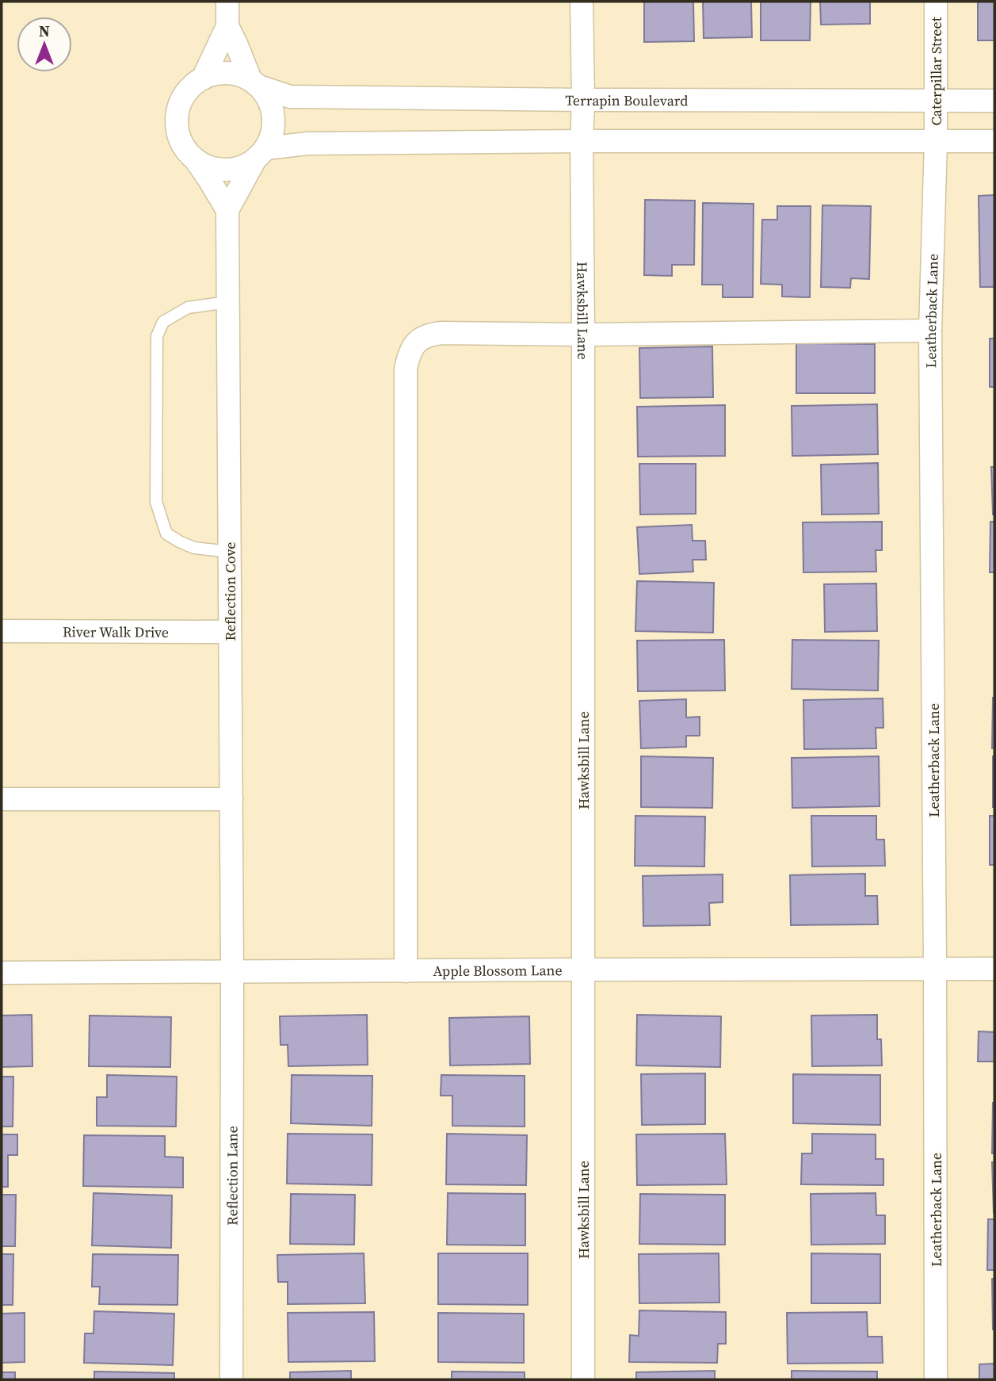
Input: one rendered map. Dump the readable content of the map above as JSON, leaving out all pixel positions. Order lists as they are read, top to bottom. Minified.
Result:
{"streets":{"street":["Caterpillar Street","Terrapin Boulevard","Hawksbill Lane","Leatherback Lane","Reflection Cove","River Walk Drive","Apple Blossom Lane","Reflection Lane"]},"crossings":[["Caterpillar Street","Terrapin Boulevard"],["Caterpillar Street","Leatherback Lane"],["Terrapin Boulevard","Hawksbill Lane"],["Terrapin Boulevard","Reflection Cove"],["Hawksbill Lane","Apple Blossom Lane"],["Leatherback Lane","Apple Blossom Lane"],["Reflection Cove","River Walk Drive"],["Reflection Cove","Apple Blossom Lane"],["Reflection Cove","Reflection Lane"],["Apple Blossom Lane","Reflection Lane"]],"north":"top"}
